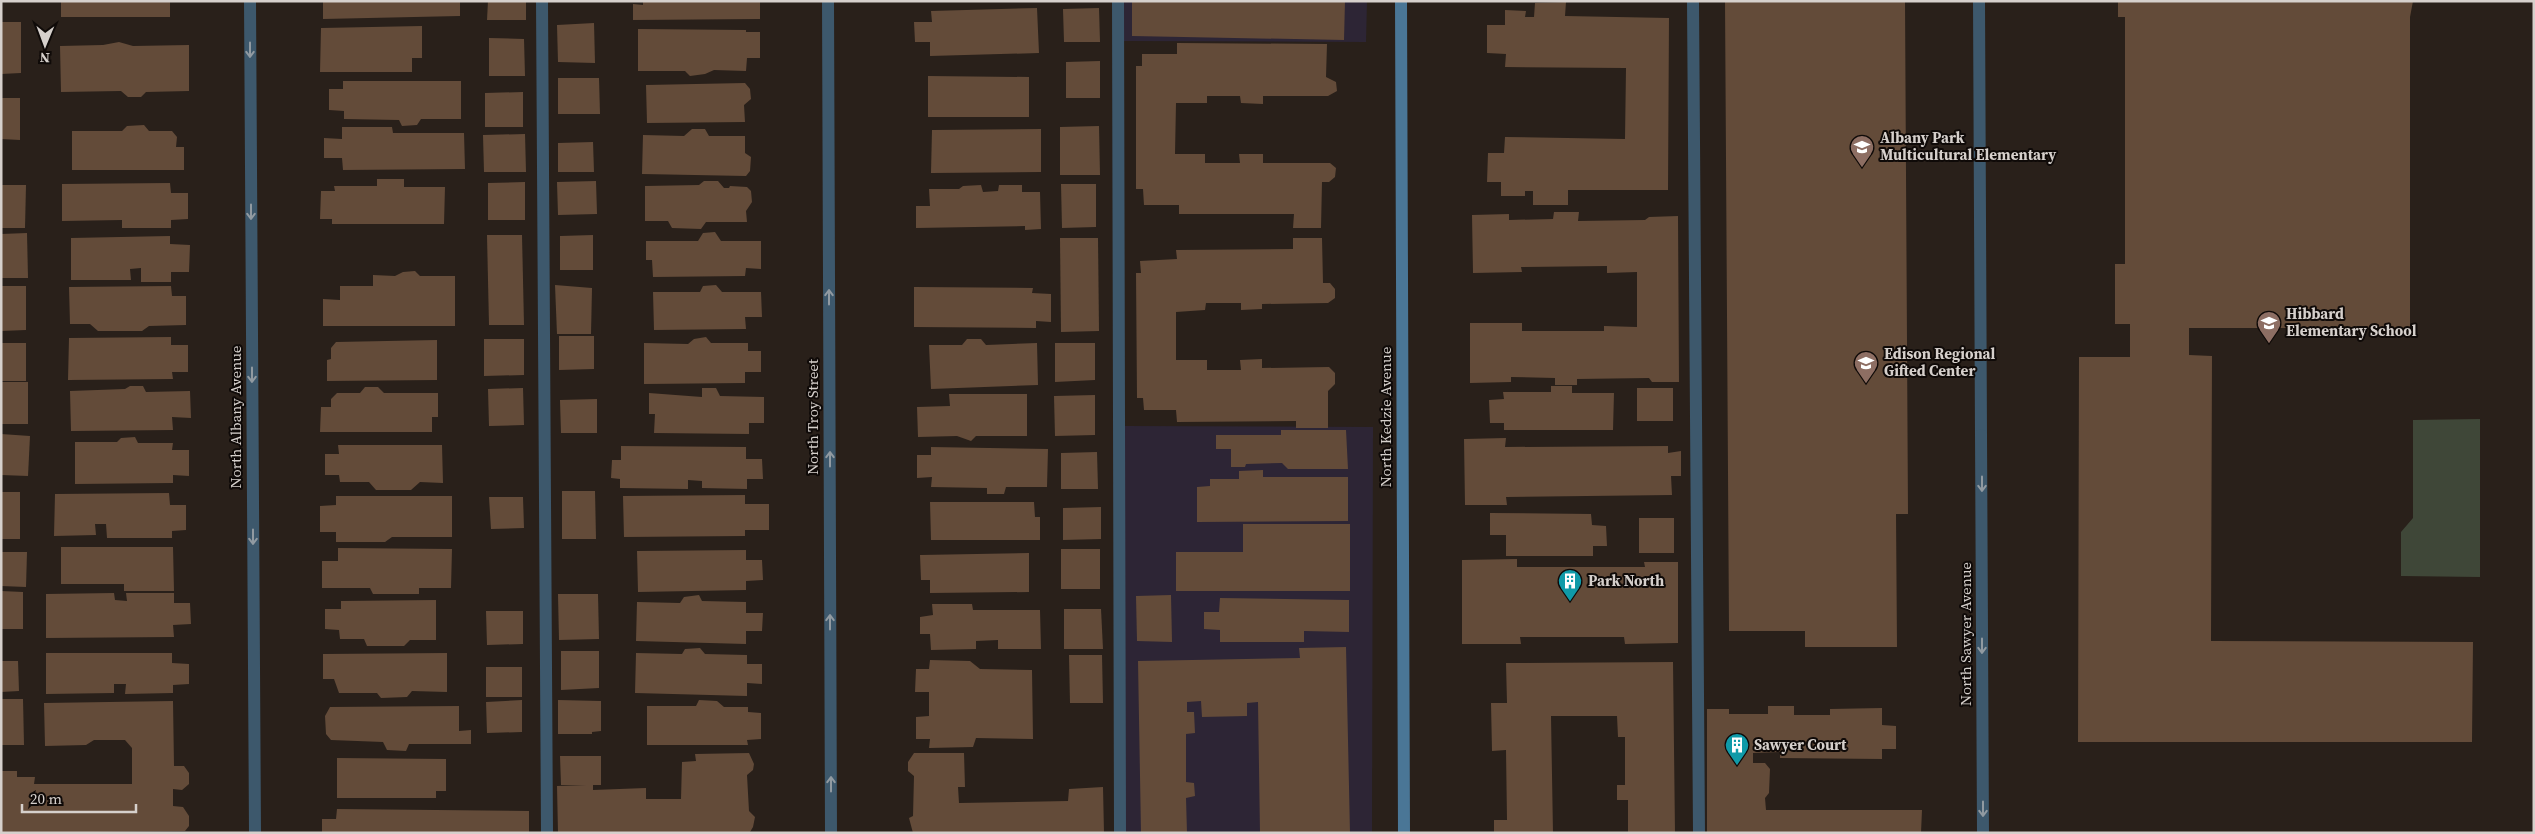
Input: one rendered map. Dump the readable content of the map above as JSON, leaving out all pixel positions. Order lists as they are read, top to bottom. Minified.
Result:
{"streets":{"main road":["North Kedzie Avenue"],"street":["North Albany Avenue","North Troy Street","North Sawyer Avenue"]},"one_way":["North Albany Avenue","North Troy Street","North Sawyer Avenue"],"places":{"school or university":["Albany Park Multicultural Elementary","Hibbard Elementary School","Edison Regional Gifted Center"],"building":["Park North","Sawyer Court"]},"scale_bar":"20 m","north":"bottom"}
